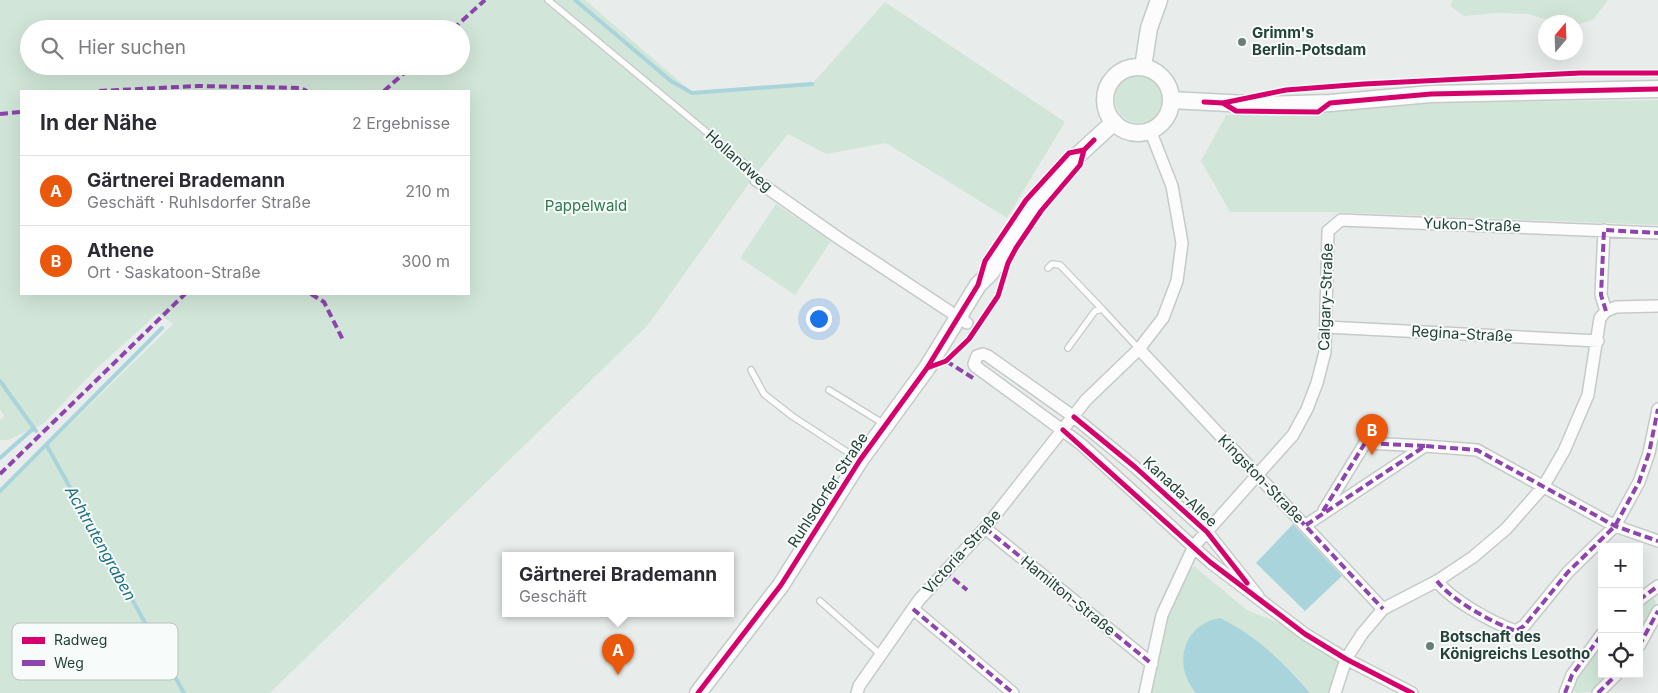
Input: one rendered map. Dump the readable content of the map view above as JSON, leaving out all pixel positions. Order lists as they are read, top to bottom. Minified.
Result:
{"streets":{"main road":["Ruhlsdorfer Straße"],"street":["Hollandweg","Yukon-Straße","Calgary-Straße","Regina-Straße","Kingston-Straße","Kanada-Allee","Victoria-Straße","Hamilton-Straße"]},"crossings":[["Hollandweg","Ruhlsdorfer Straße"],["Yukon-Straße","Calgary-Straße"],["Calgary-Straße","Regina-Straße"],["Calgary-Straße","Kingston-Straße"],["Calgary-Straße","Kanada-Allee"],["Calgary-Straße","Hamilton-Straße"],["Kingston-Straße","Victoria-Straße"],["Ruhlsdorfer Straße","Victoria-Straße"],["Kanada-Allee","Victoria-Straße"],["Victoria-Straße","Hamilton-Straße"]],"water":["Achtrutengraben"],"parks":["Pappelwald"],"places":["Grimm's Berlin-Potsdam","Botschaft des Königreichs Lesotho"],"legend":["Radweg","Weg"],"north":"top","page":{"search":"Hier suchen","heading":["In der Nähe","2 Ergebnisse"],"list":[{"mark":"A","name":"Gärtnerei Brademann","note":"Geschäft · Ruhlsdorfer Straße","value":"210 m"},{"mark":"B","name":"Athene","note":"Ort · Saskatoon-Straße","value":"300 m"}],"pins":["B","A"],"map_buttons":["+","−"],"popup":["Gärtnerei Brademann","Geschäft"]}}
